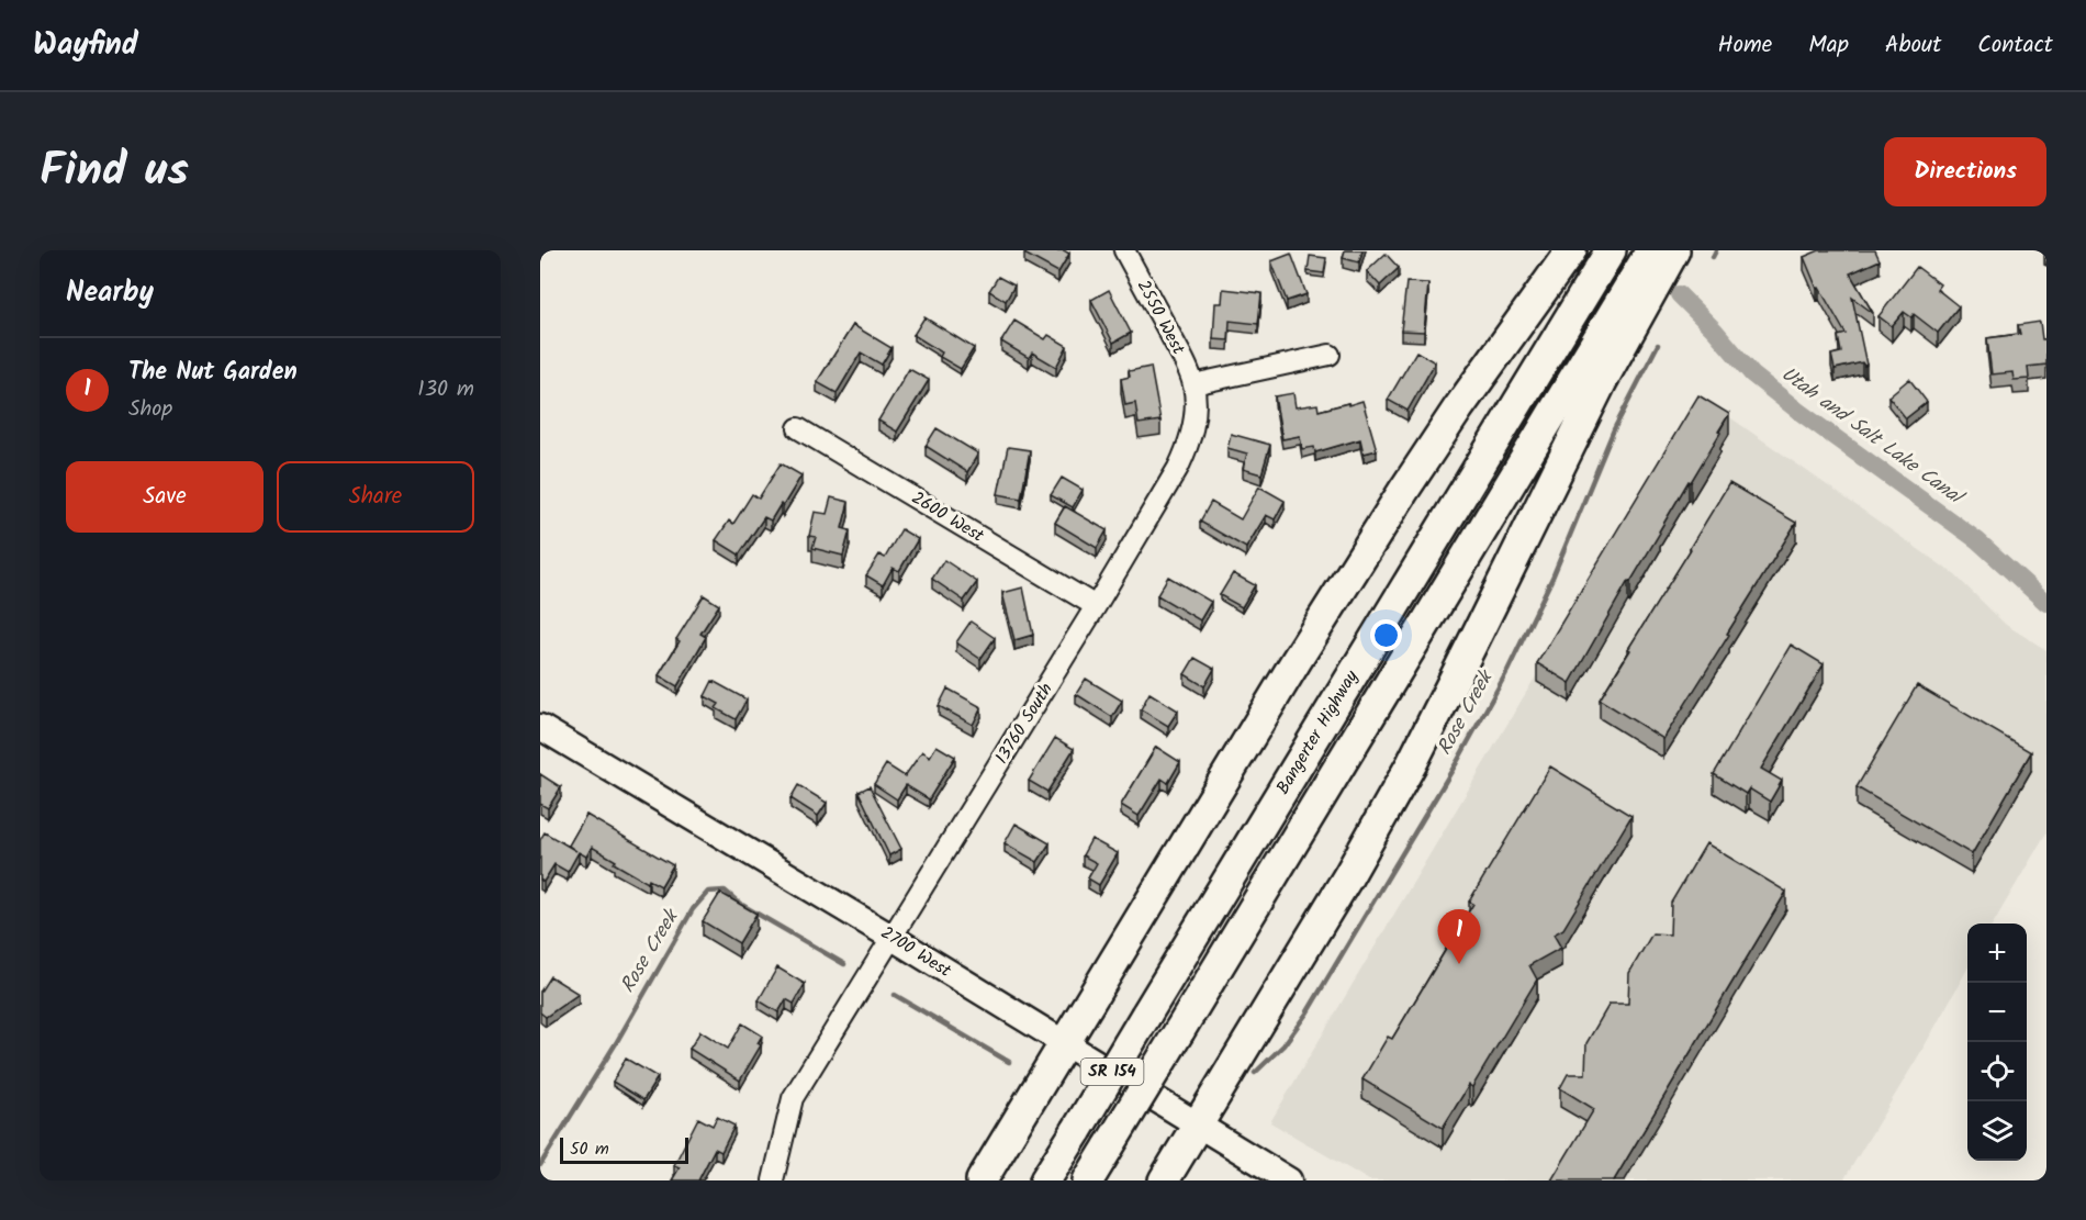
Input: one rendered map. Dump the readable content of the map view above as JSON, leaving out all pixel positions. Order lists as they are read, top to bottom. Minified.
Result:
{"streets":{"highway":["Bangerter Highway","SR 154"],"main road":["2700 West"],"street":["2550 West","2600 West","13760 South"]},"crossings":[["2550 West","13760 South"],["2600 West","13760 South"],["13760 South","2700 West"]],"water":["Utah and Salt Lake Canal","Rose Creek"],"scale_bar":"50 m","page":{"header":"Wayfind","nav":["Home","Map","About","Contact"],"title":"Find us","buttons":["Directions",["Save","Share"]],"heading":"Nearby","list":[{"mark":"1","name":"The Nut Garden","note":"Shop","value":"130 m"}],"pins":"1","map_buttons":["+","−"],"scale":"50 m"}}
